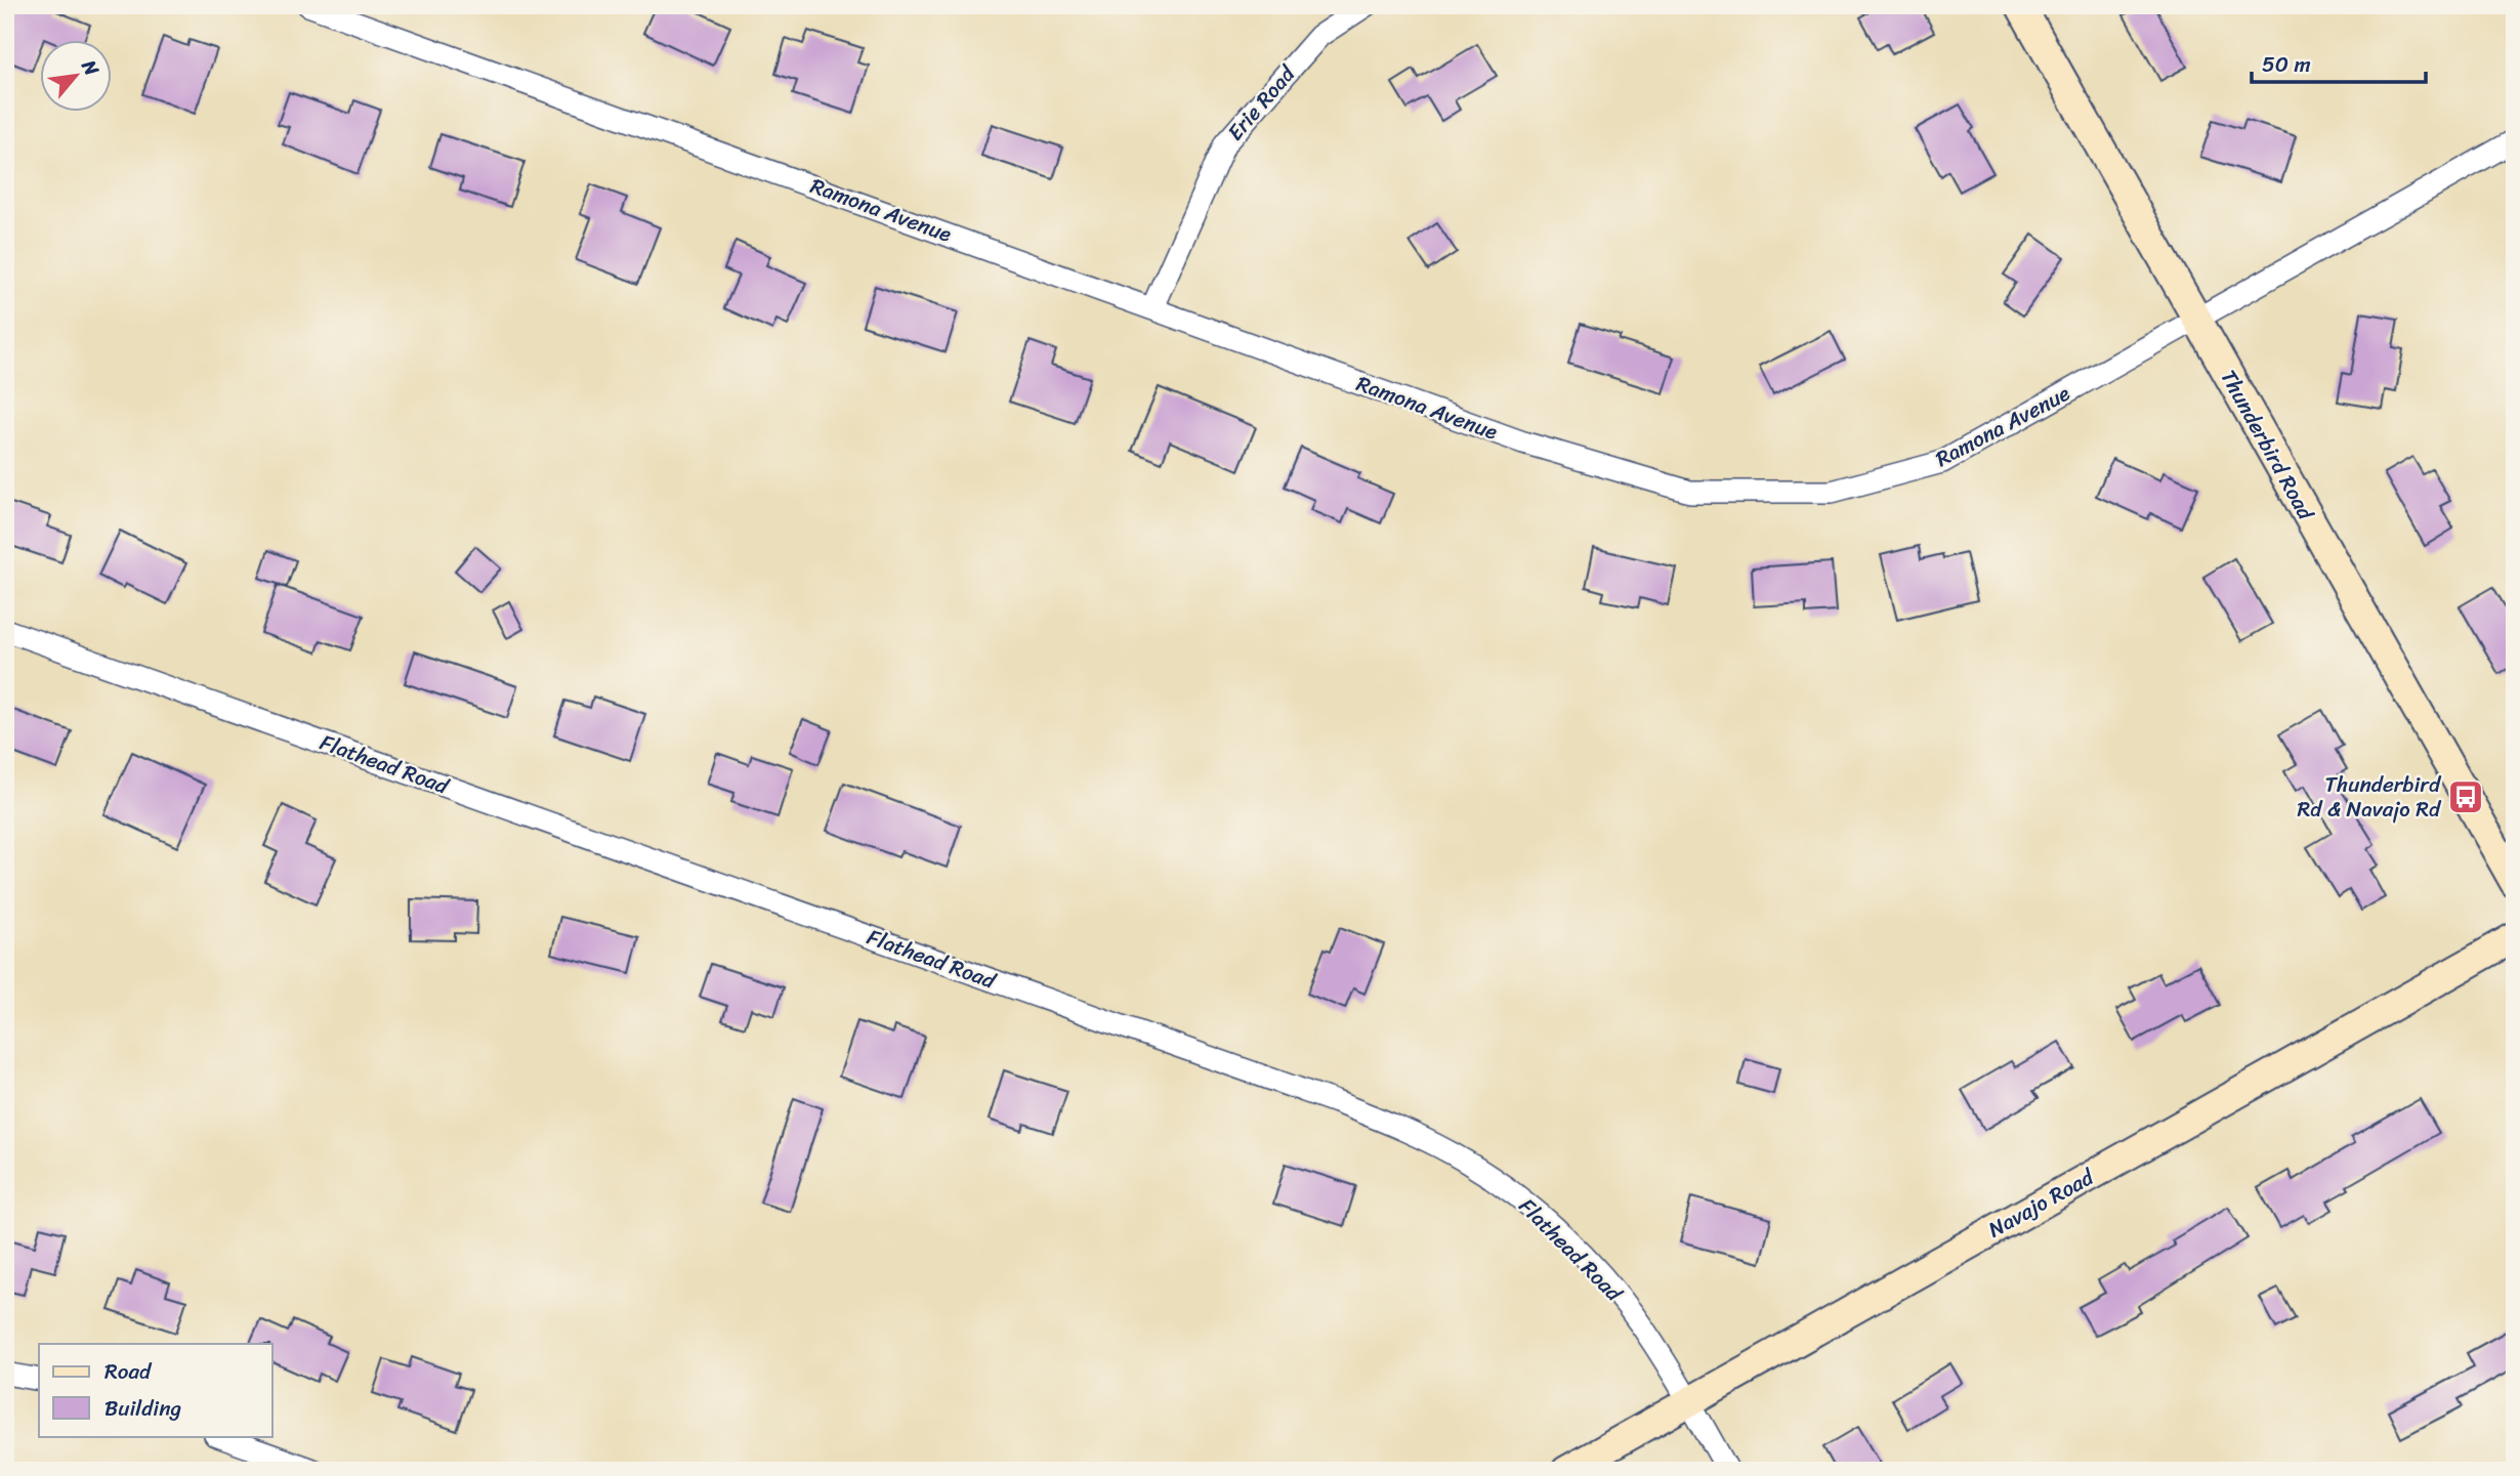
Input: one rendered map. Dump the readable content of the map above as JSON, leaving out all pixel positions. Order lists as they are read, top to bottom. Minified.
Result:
{"streets":{"main road":["Thunderbird Road","Navajo Road"],"street":["Erie Road","Ramona Avenue","Flathead Road"]},"crossings":[["Erie Road","Ramona Avenue"],["Ramona Avenue","Thunderbird Road"],["Flathead Road","Navajo Road"]],"places":{"bus stop":["Thunderbird Rd & Navajo Rd"]},"legend":["Road","Building"],"scale_bar":"50 m","north":"top right"}
